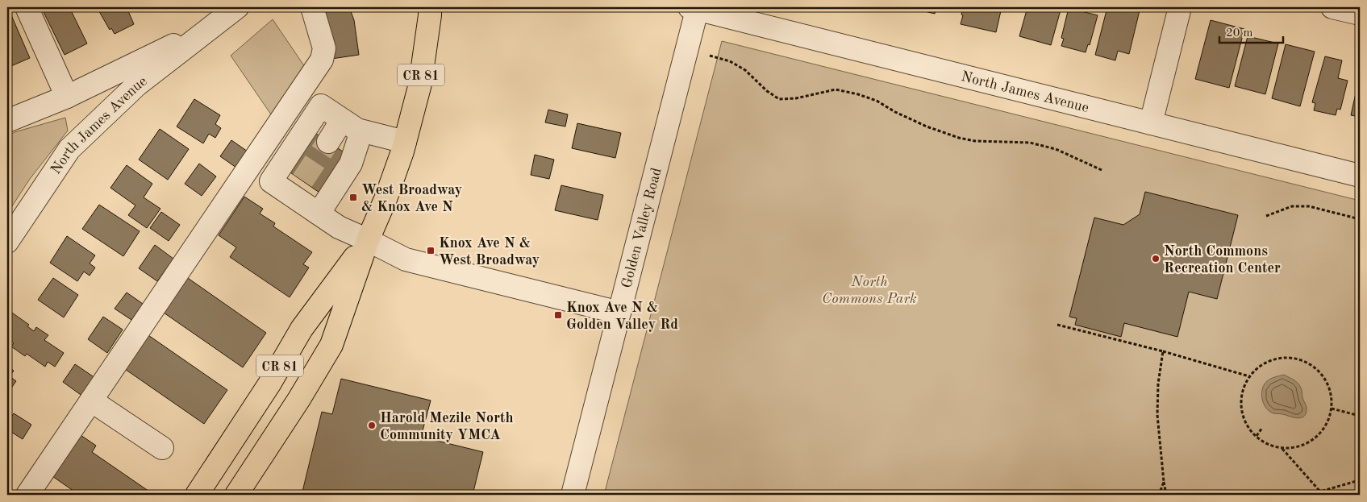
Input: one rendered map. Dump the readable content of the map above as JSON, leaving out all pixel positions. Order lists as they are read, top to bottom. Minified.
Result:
{"streets":{"main road":["CR 81"],"street":["North James Avenue","Golden Valley Road"]},"crossings":[["North James Avenue","Golden Valley Road"]],"parks":["North Commons Park"],"places":{"transit":["West Broadway & Knox Ave N","Knox Ave N & West Broadway","Knox Ave N & Golden Valley Rd"],"other":["North Commons Recreation Center","Harold Mezile North Community YMCA"]},"scale_bar":"20 m"}
